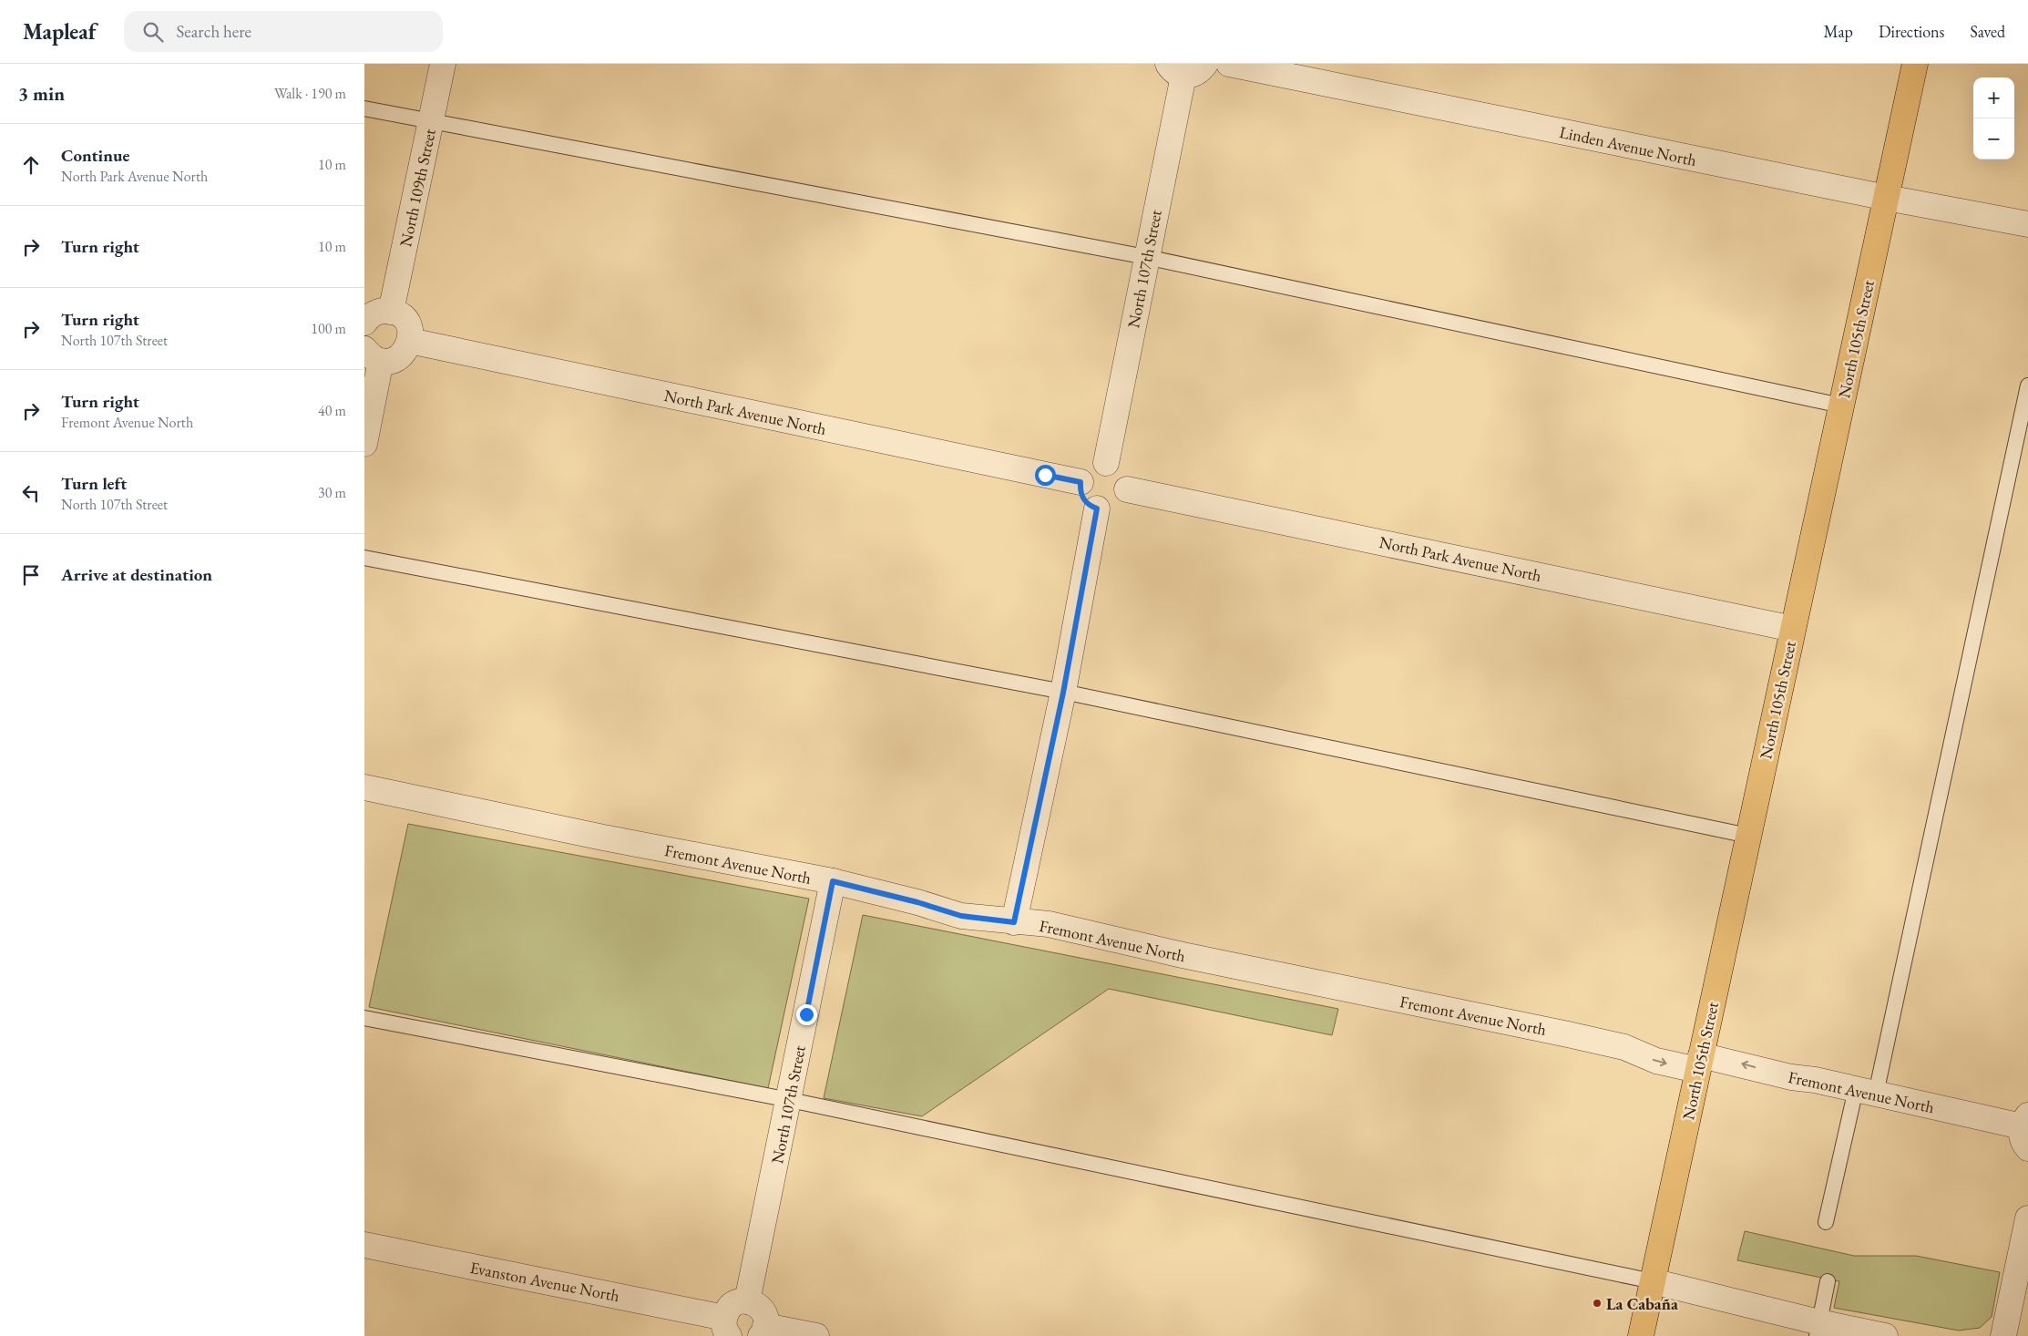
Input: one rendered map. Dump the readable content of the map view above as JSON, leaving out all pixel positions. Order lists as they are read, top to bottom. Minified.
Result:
{"streets":{"main road":["North 105th Street"],"street":["Linden Avenue North","North 109th Street","North 107th Street","North Park Avenue North","Fremont Avenue North","Evanston Avenue North"]},"crossings":[["Linden Avenue North","North 105th Street"],["North 107th Street","North Park Avenue North"],["North 107th Street","Fremont Avenue North"],["North 105th Street","North Park Avenue North"],["North 105th Street","Fremont Avenue North"]],"places":["La Cabaña"],"page":{"header":"Mapleaf","search":"Search here","nav":["Map","Directions","Saved"],"heading":["3 min","Walk · 190 m"],"map_buttons":["+","−"],"list":[["Continue","North Park Avenue North","10 m"],["Turn right","10 m"],["Turn right","North 107th Street","100 m"],["Turn right","Fremont Avenue North","40 m"],["Turn left","North 107th Street","30 m"],"Arrive at destination"]}}
